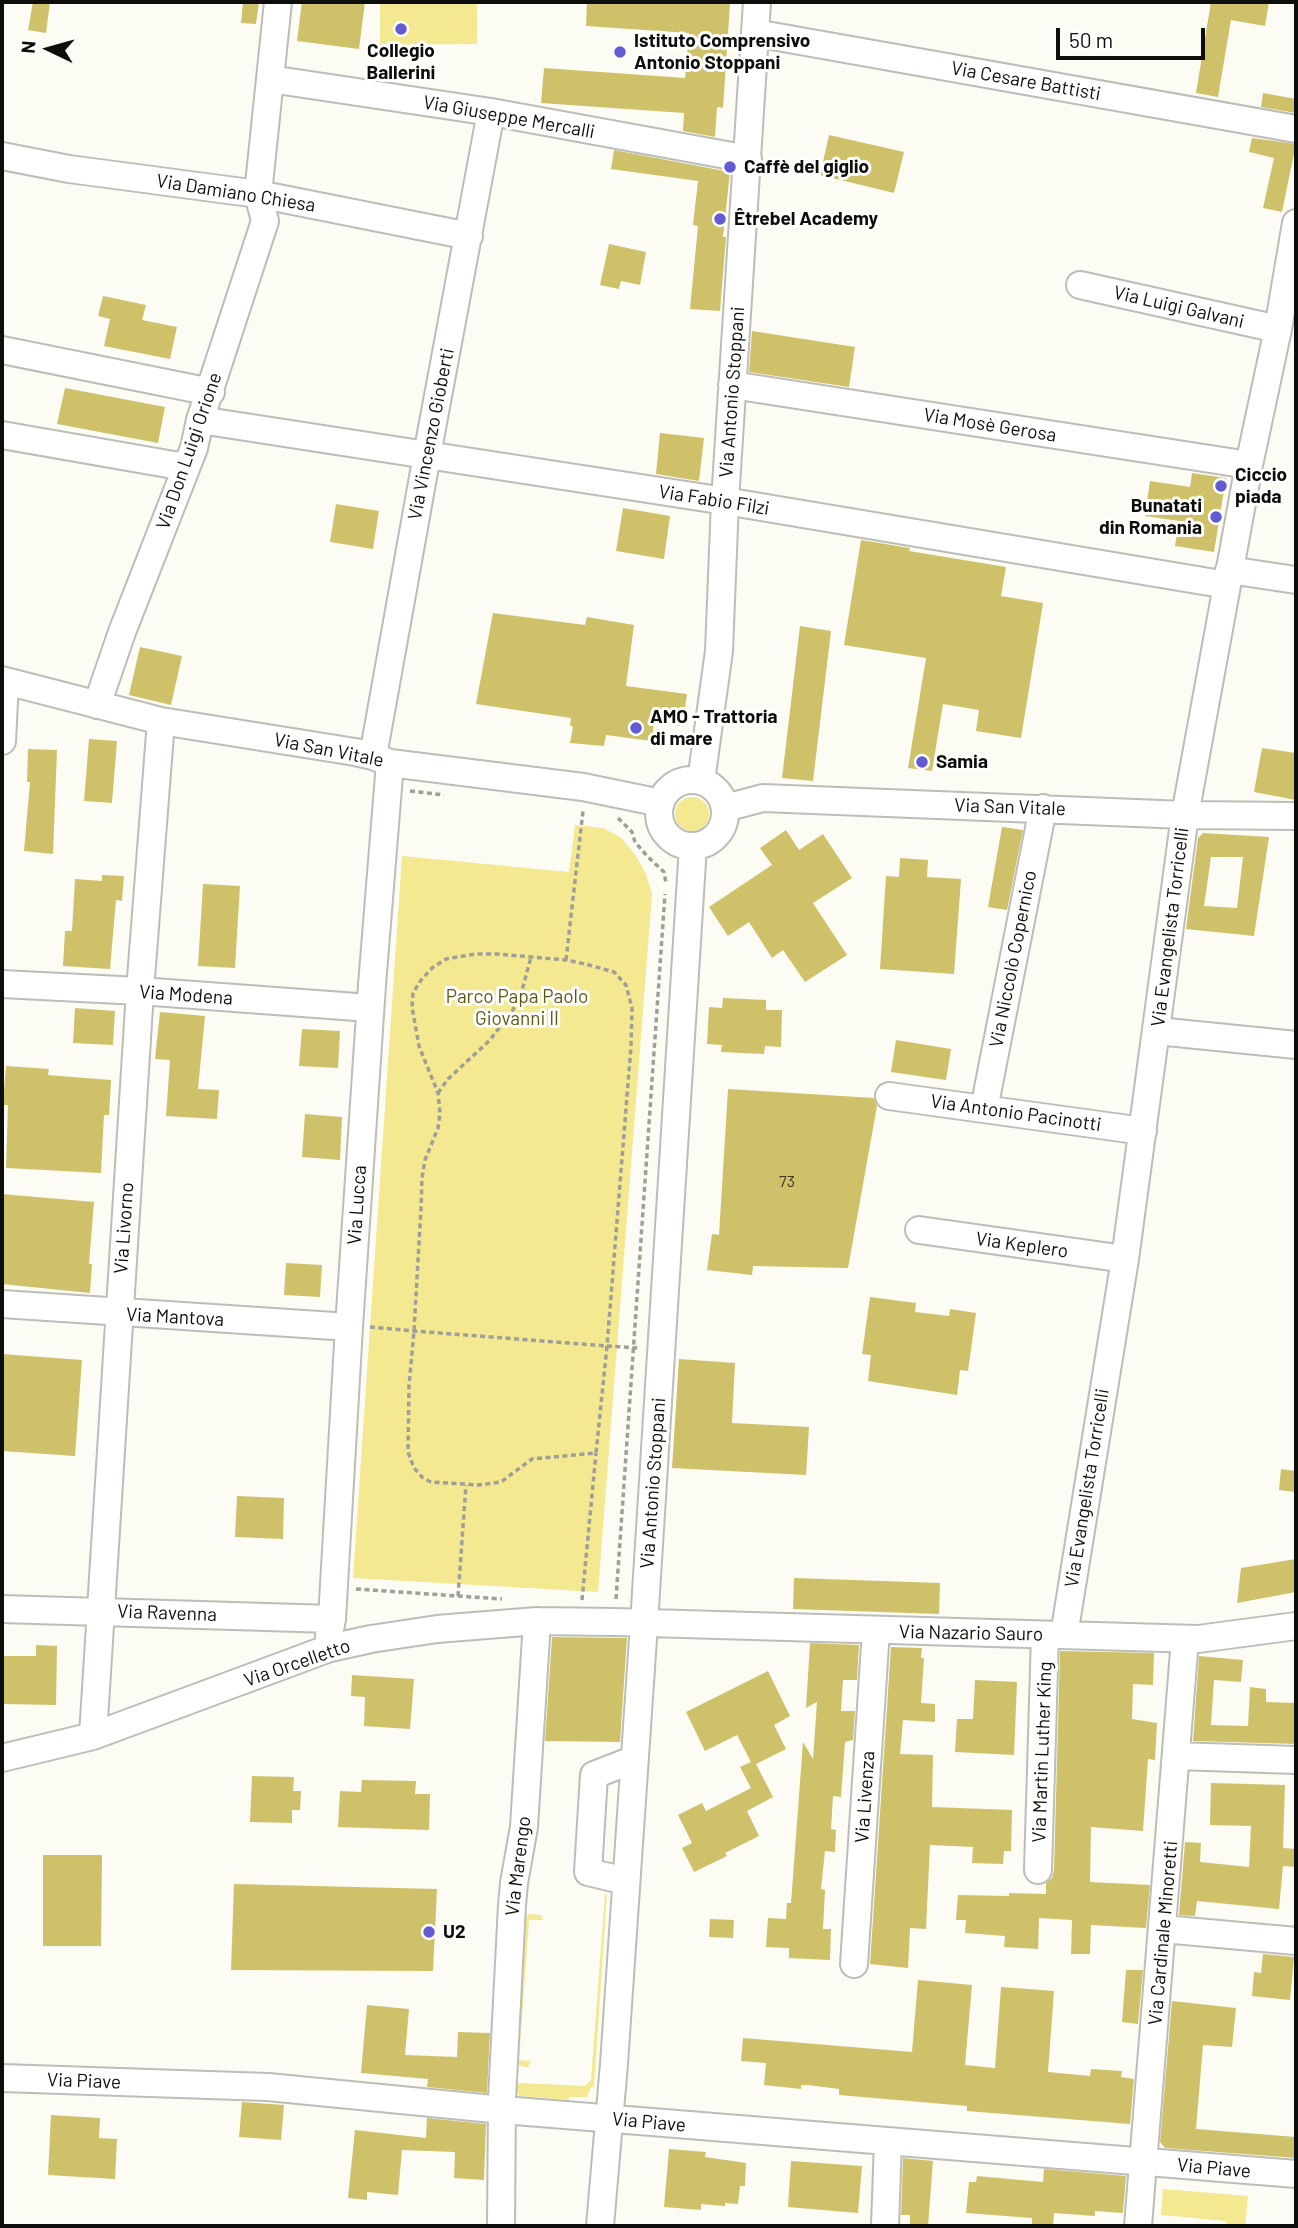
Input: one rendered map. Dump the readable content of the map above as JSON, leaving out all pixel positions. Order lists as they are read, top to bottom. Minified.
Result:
{"streets":{"street":["Via Cesare Battisti","Via Giuseppe Mercalli","Via Damiano Chiesa","Via Luigi Galvani","Via Antonio Stoppani","Via Mosè Gerosa","Via Vincenzo Gioberti","Via Don Luigi Orione","Via Fabio Filzi","Via San Vitale","Via Evangelista Torricelli","Via Niccolò Copernico","Via Modena","Via Antonio Pacinotti","Via Lucca","Via Livorno","Via Keplero","Via Mantova","Via Ravenna","Via Nazario Sauro","Via Orcelletto","Via Martin Luther King","Via Livenza","Via Marengo","Via Cardinale Minoretti","Via Piave"]},"crossings":[["Via Cesare Battisti","Via Antonio Stoppani"],["Via Giuseppe Mercalli","Via Antonio Stoppani"],["Via Giuseppe Mercalli","Via Vincenzo Gioberti"],["Via Damiano Chiesa","Via Vincenzo Gioberti"],["Via Damiano Chiesa","Via Don Luigi Orione"],["Via Luigi Galvani","Via Evangelista Torricelli"],["Via Antonio Stoppani","Via Mosè Gerosa"],["Via Antonio Stoppani","Via Fabio Filzi"],["Via Antonio Stoppani","Via San Vitale"],["Via Antonio Stoppani","Via Nazario Sauro"],["Via Antonio Stoppani","Via Orcelletto"],["Via Antonio Stoppani","Via Piave"],["Via Mosè Gerosa","Via Evangelista Torricelli"],["Via Vincenzo Gioberti","Via Fabio Filzi"],["Via Vincenzo Gioberti","Via San Vitale"],["Via Vincenzo Gioberti","Via Lucca"],["Via Don Luigi Orione","Via Fabio Filzi"],["Via Don Luigi Orione","Via San Vitale"],["Via Fabio Filzi","Via Evangelista Torricelli"],["Via San Vitale","Via Evangelista Torricelli"],["Via San Vitale","Via Niccolò Copernico"],["Via San Vitale","Via Lucca"],["Via San Vitale","Via Livorno"],["Via Evangelista Torricelli","Via Antonio Pacinotti"],["Via Evangelista Torricelli","Via Keplero"],["Via Evangelista Torricelli","Via Nazario Sauro"],["Via Evangelista Torricelli","Via Martin Luther King"],["Via Niccolò Copernico","Via Antonio Pacinotti"],["Via Modena","Via Lucca"],["Via Modena","Via Livorno"],["Via Lucca","Via Mantova"],["Via Lucca","Via Ravenna"],["Via Lucca","Via Orcelletto"],["Via Livorno","Via Mantova"],["Via Livorno","Via Ravenna"],["Via Livorno","Via Orcelletto"],["Via Nazario Sauro","Via Orcelletto"],["Via Nazario Sauro","Via Martin Luther King"],["Via Nazario Sauro","Via Livenza"],["Via Nazario Sauro","Via Cardinale Minoretti"],["Via Orcelletto","Via Marengo"],["Via Marengo","Via Piave"],["Via Cardinale Minoretti","Via Piave"]],"parks":["Parco Papa Paolo Giovanni II"],"places":["Collegio Ballerini","Istituto Comprensivo Antonio Stoppani","Caffè del giglio","Êtrebel Academy","Ciccio piada","Bunatati din Romania","AMO - Trattoria di mare","Samia","U2"],"house_numbers":["73"],"scale_bar":"50 m","north":"left"}
